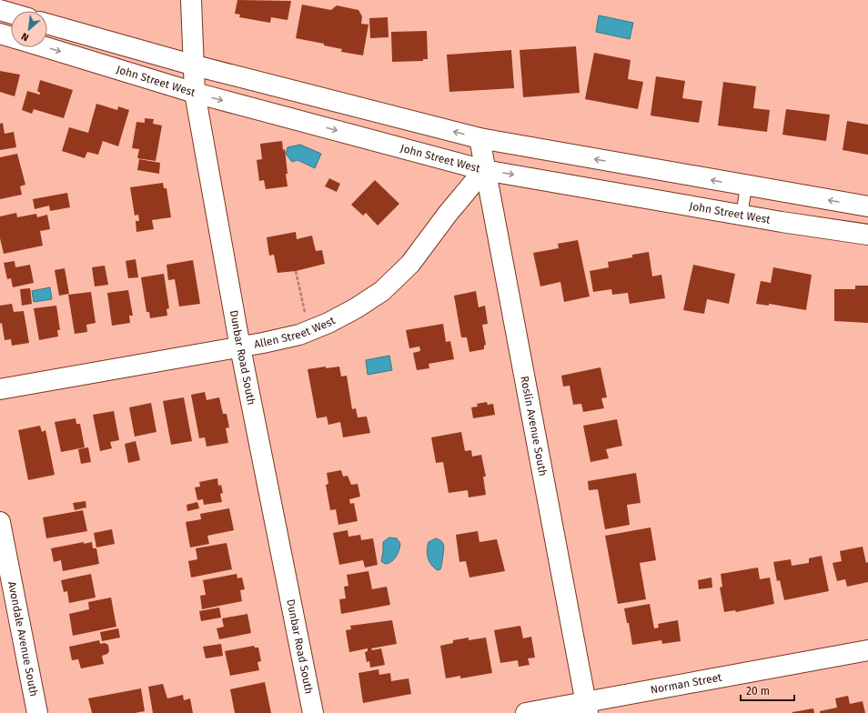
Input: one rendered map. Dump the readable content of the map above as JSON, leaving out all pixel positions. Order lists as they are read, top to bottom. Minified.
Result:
{"streets":{"street":["John Street West","Allen Street West","Dunbar Road South","Roslin Avenue South","Avondale Avenue South","Norman Street"]},"crossings":[["John Street West","Allen Street West"],["John Street West","Dunbar Road South"],["John Street West","Roslin Avenue South"],["Allen Street West","Dunbar Road South"],["Allen Street West","Roslin Avenue South"],["Roslin Avenue South","Norman Street"]],"scale_bar":"20 m","north":"bottom left"}
